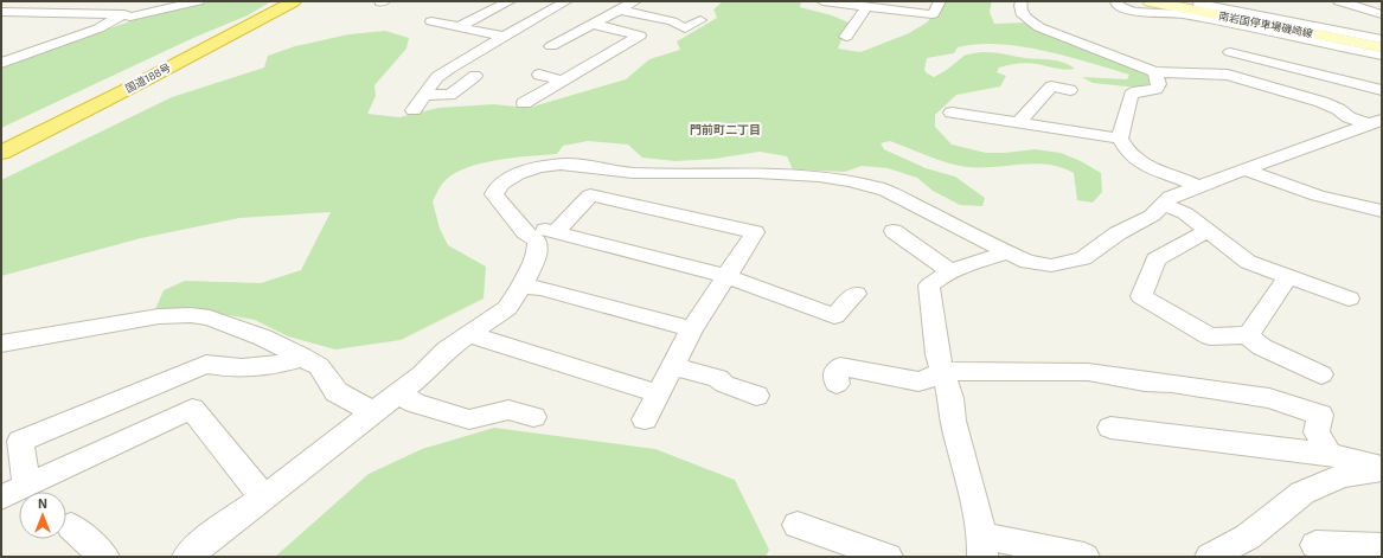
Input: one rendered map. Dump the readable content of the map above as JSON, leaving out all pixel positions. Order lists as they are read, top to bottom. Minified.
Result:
{"streets":{"highway":["国道188号"],"main road":["南岩国停車場磯崎線"]},"districts":["門前町二丁目"],"north":"top"}
